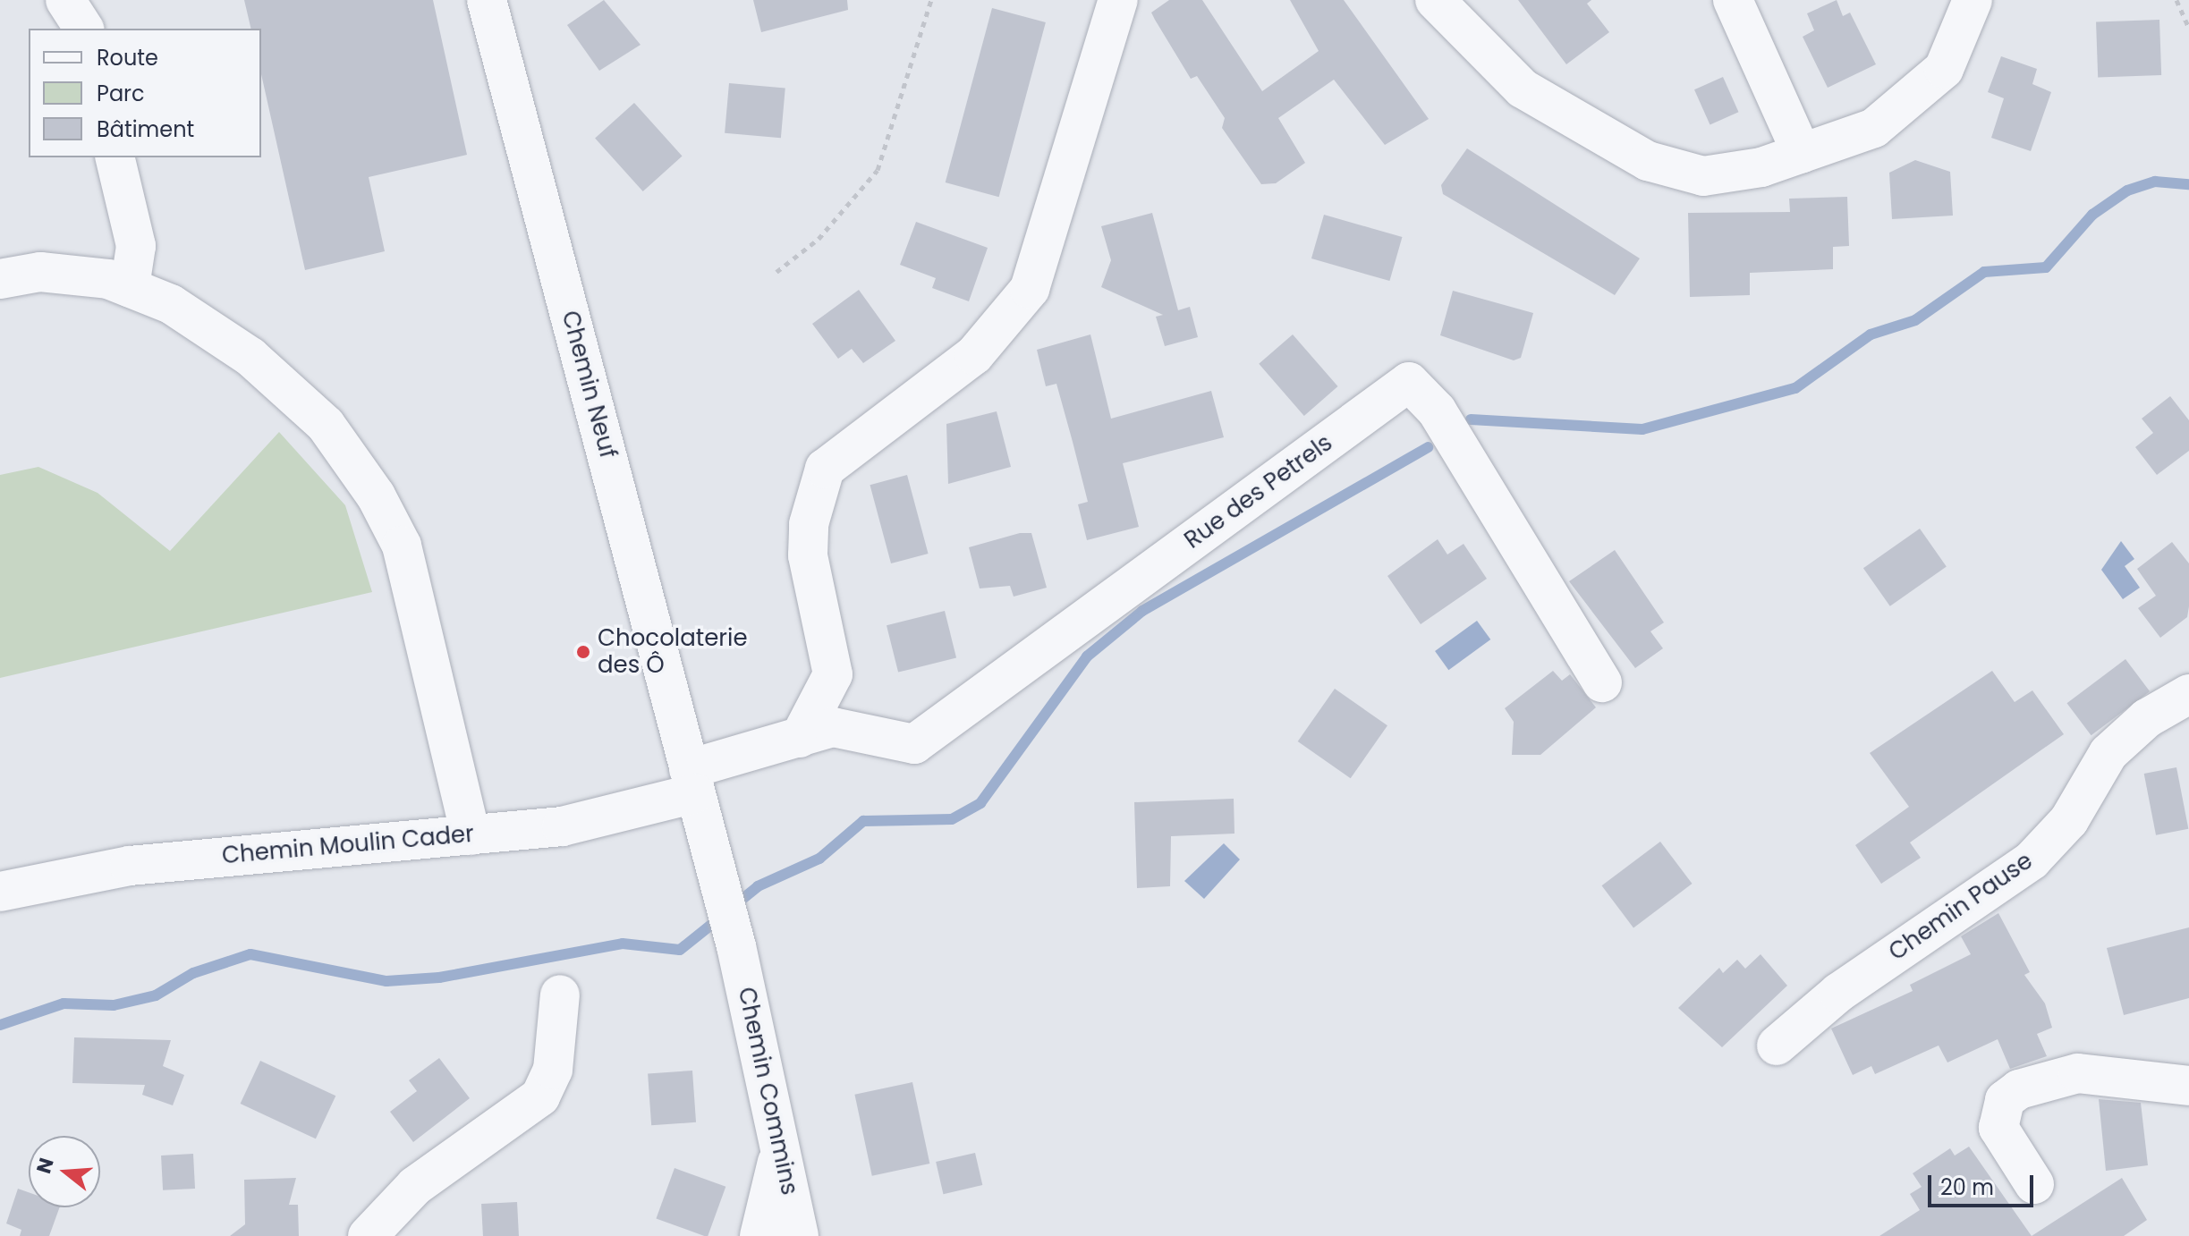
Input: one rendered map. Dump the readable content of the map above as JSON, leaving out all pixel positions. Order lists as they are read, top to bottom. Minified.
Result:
{"streets":{"street":["Chemin Neuf","Rue des Petrels","Chemin Moulin Cader","Chemin Pause","Chemin Commins"]},"crossings":[["Chemin Neuf","Rue des Petrels"],["Chemin Neuf","Chemin Moulin Cader"],["Chemin Neuf","Chemin Commins"],["Rue des Petrels","Chemin Moulin Cader"]],"places":["Chocolaterie des Ô"],"legend":["Route","Parc","Bâtiment"],"scale_bar":"20 m","north":"left"}
